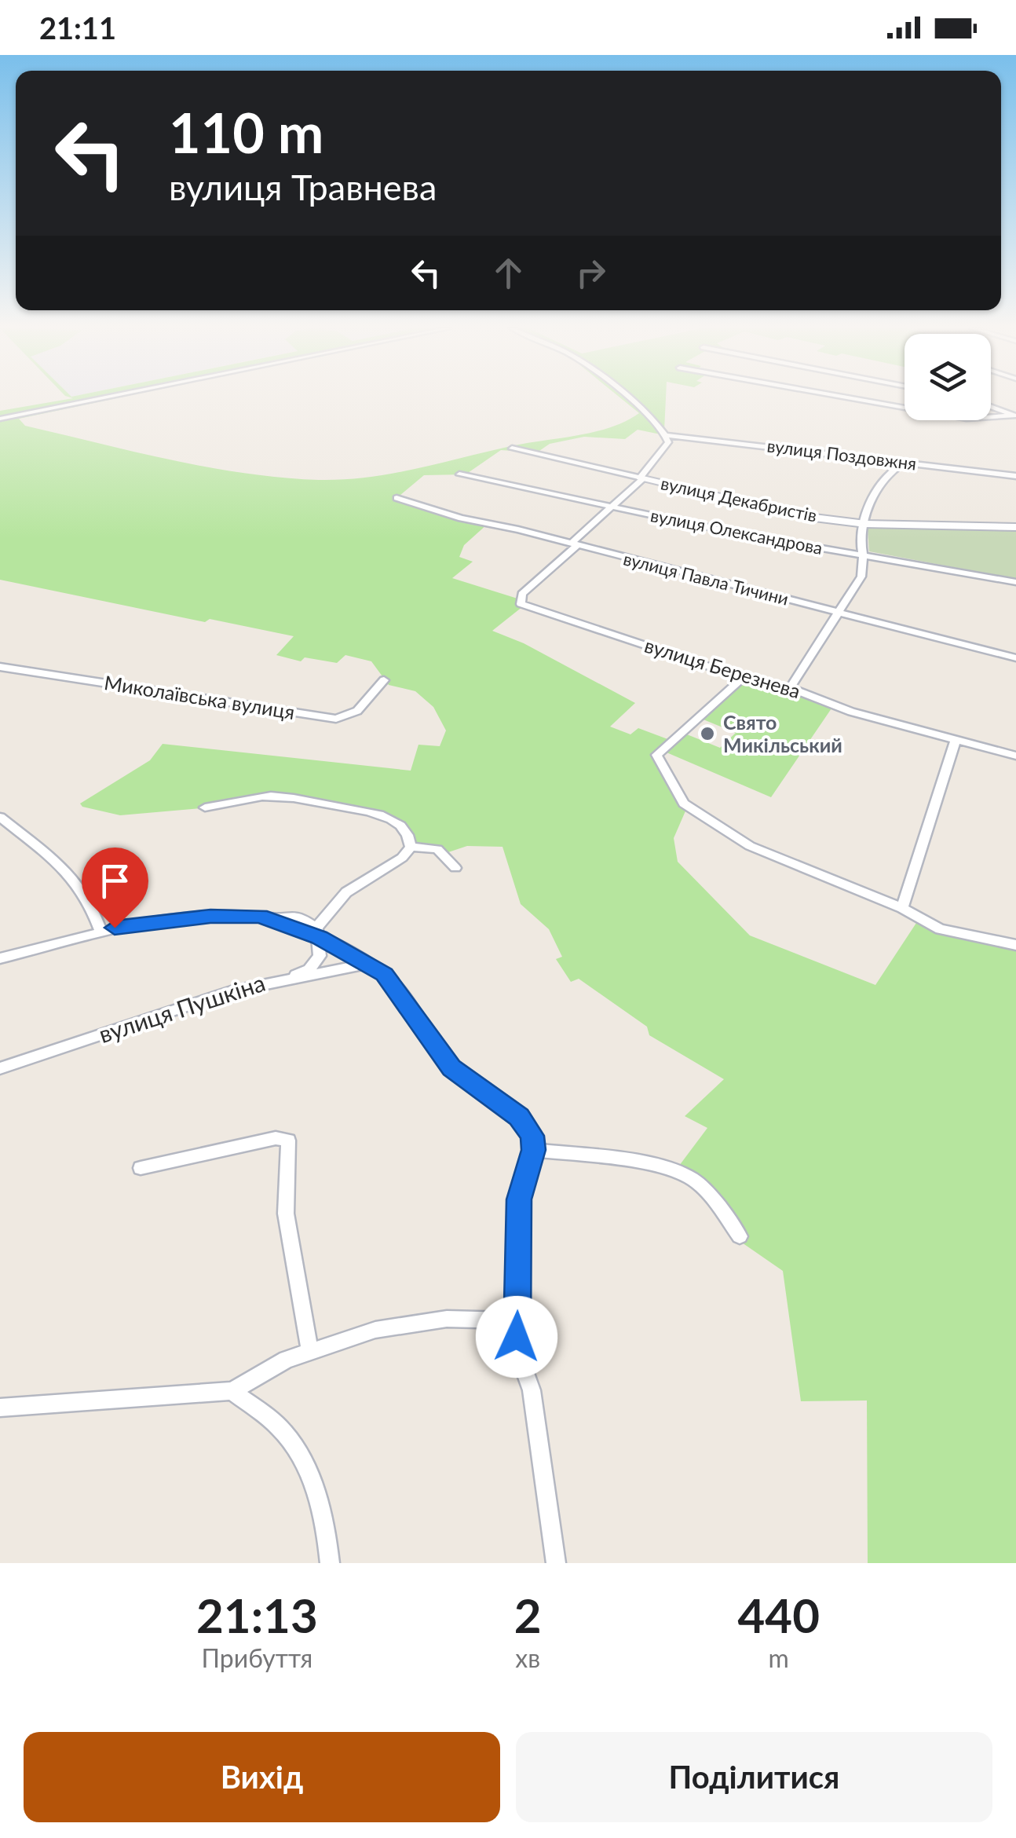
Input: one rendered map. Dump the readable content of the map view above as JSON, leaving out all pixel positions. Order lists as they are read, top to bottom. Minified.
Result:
{"streets":{"street":["вулиця Поздовжня","вулиця Декабристів","вулиця Олександрова","вулиця Павла Тичини","вулиця Березнева","Миколаївська вулиця","вулиця Пушкіна"]},"crossings":[["вулиця Павла Тичини","вулиця Березнева"]],"places":["Свято Микільський"],"page":{"status":"21:11","turn":["110 m","вулиця Травнева"],"eta":["21:13","Прибуття","2","хв","440","m"],"buttons":["Вихід","Поділитися"]}}
